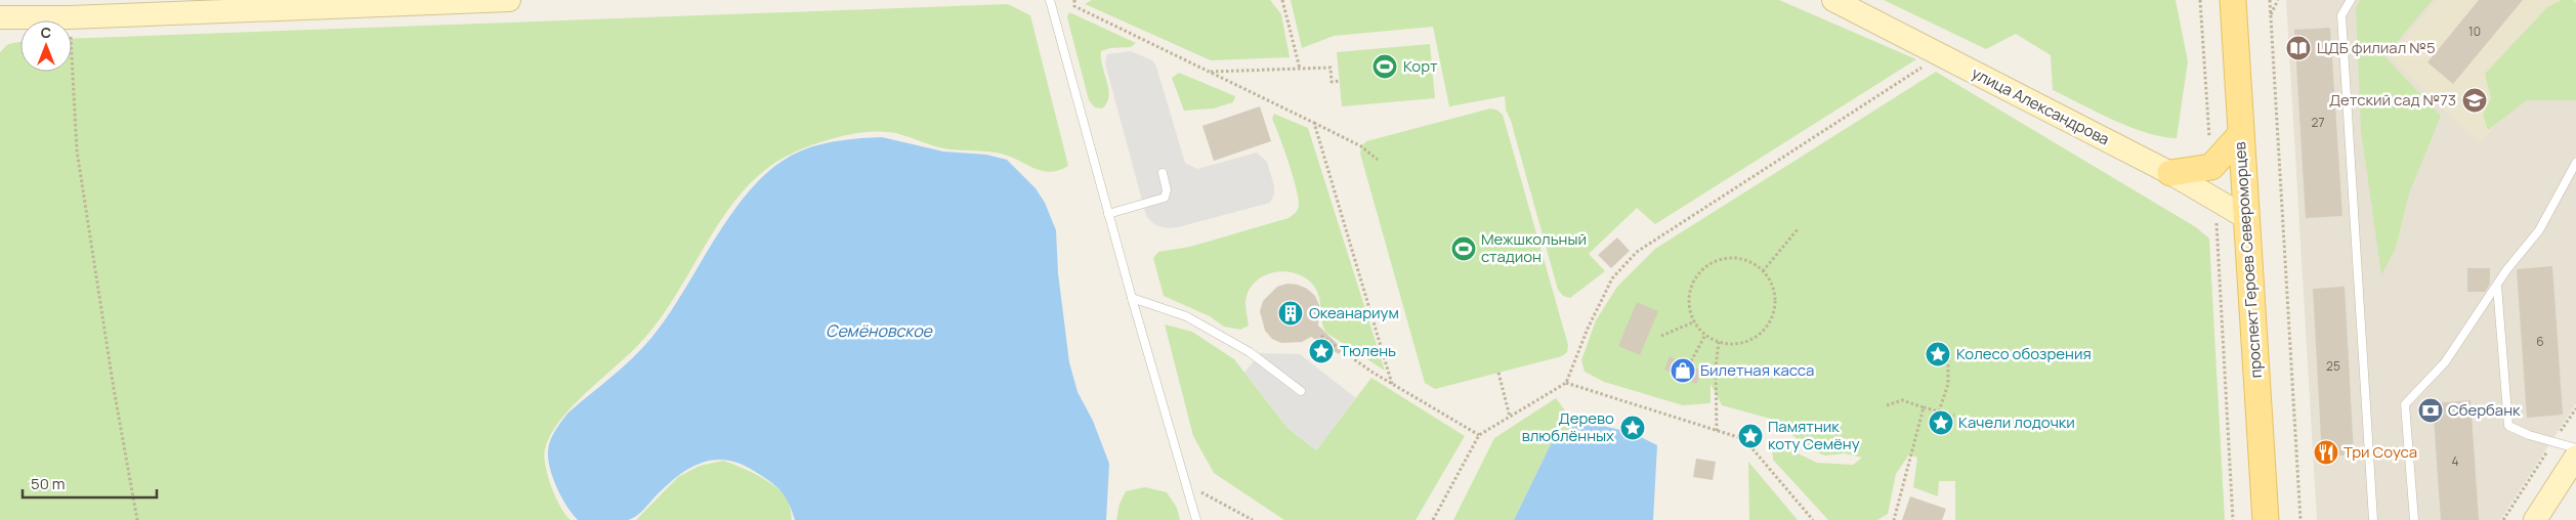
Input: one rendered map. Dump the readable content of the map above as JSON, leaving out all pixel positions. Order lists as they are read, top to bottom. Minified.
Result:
{"streets":{"main road":["проспект Героев Североморцев"],"street":["улица Александрова"]},"crossings":[["улица Александрова","проспект Героев Североморцев"]],"water":["Семёновское"],"places":{"library":["ЦДБ филиал №5"],"sports":["Корт","Межшкольный стадион"],"school or university":["Детский сад №73"],"building":["Океанариум"],"place":["Тюлень","Колесо обозрения","Качели лодочки","Дерево влюблённых","Памятник коту Семёну"],"shop":["Билетная касса"],"bank":["Сбербанк"],"restaurant":["Три Соуса"]},"house_numbers":["10","27","6","25","4"],"scale_bar":"50 m","north":"top"}
